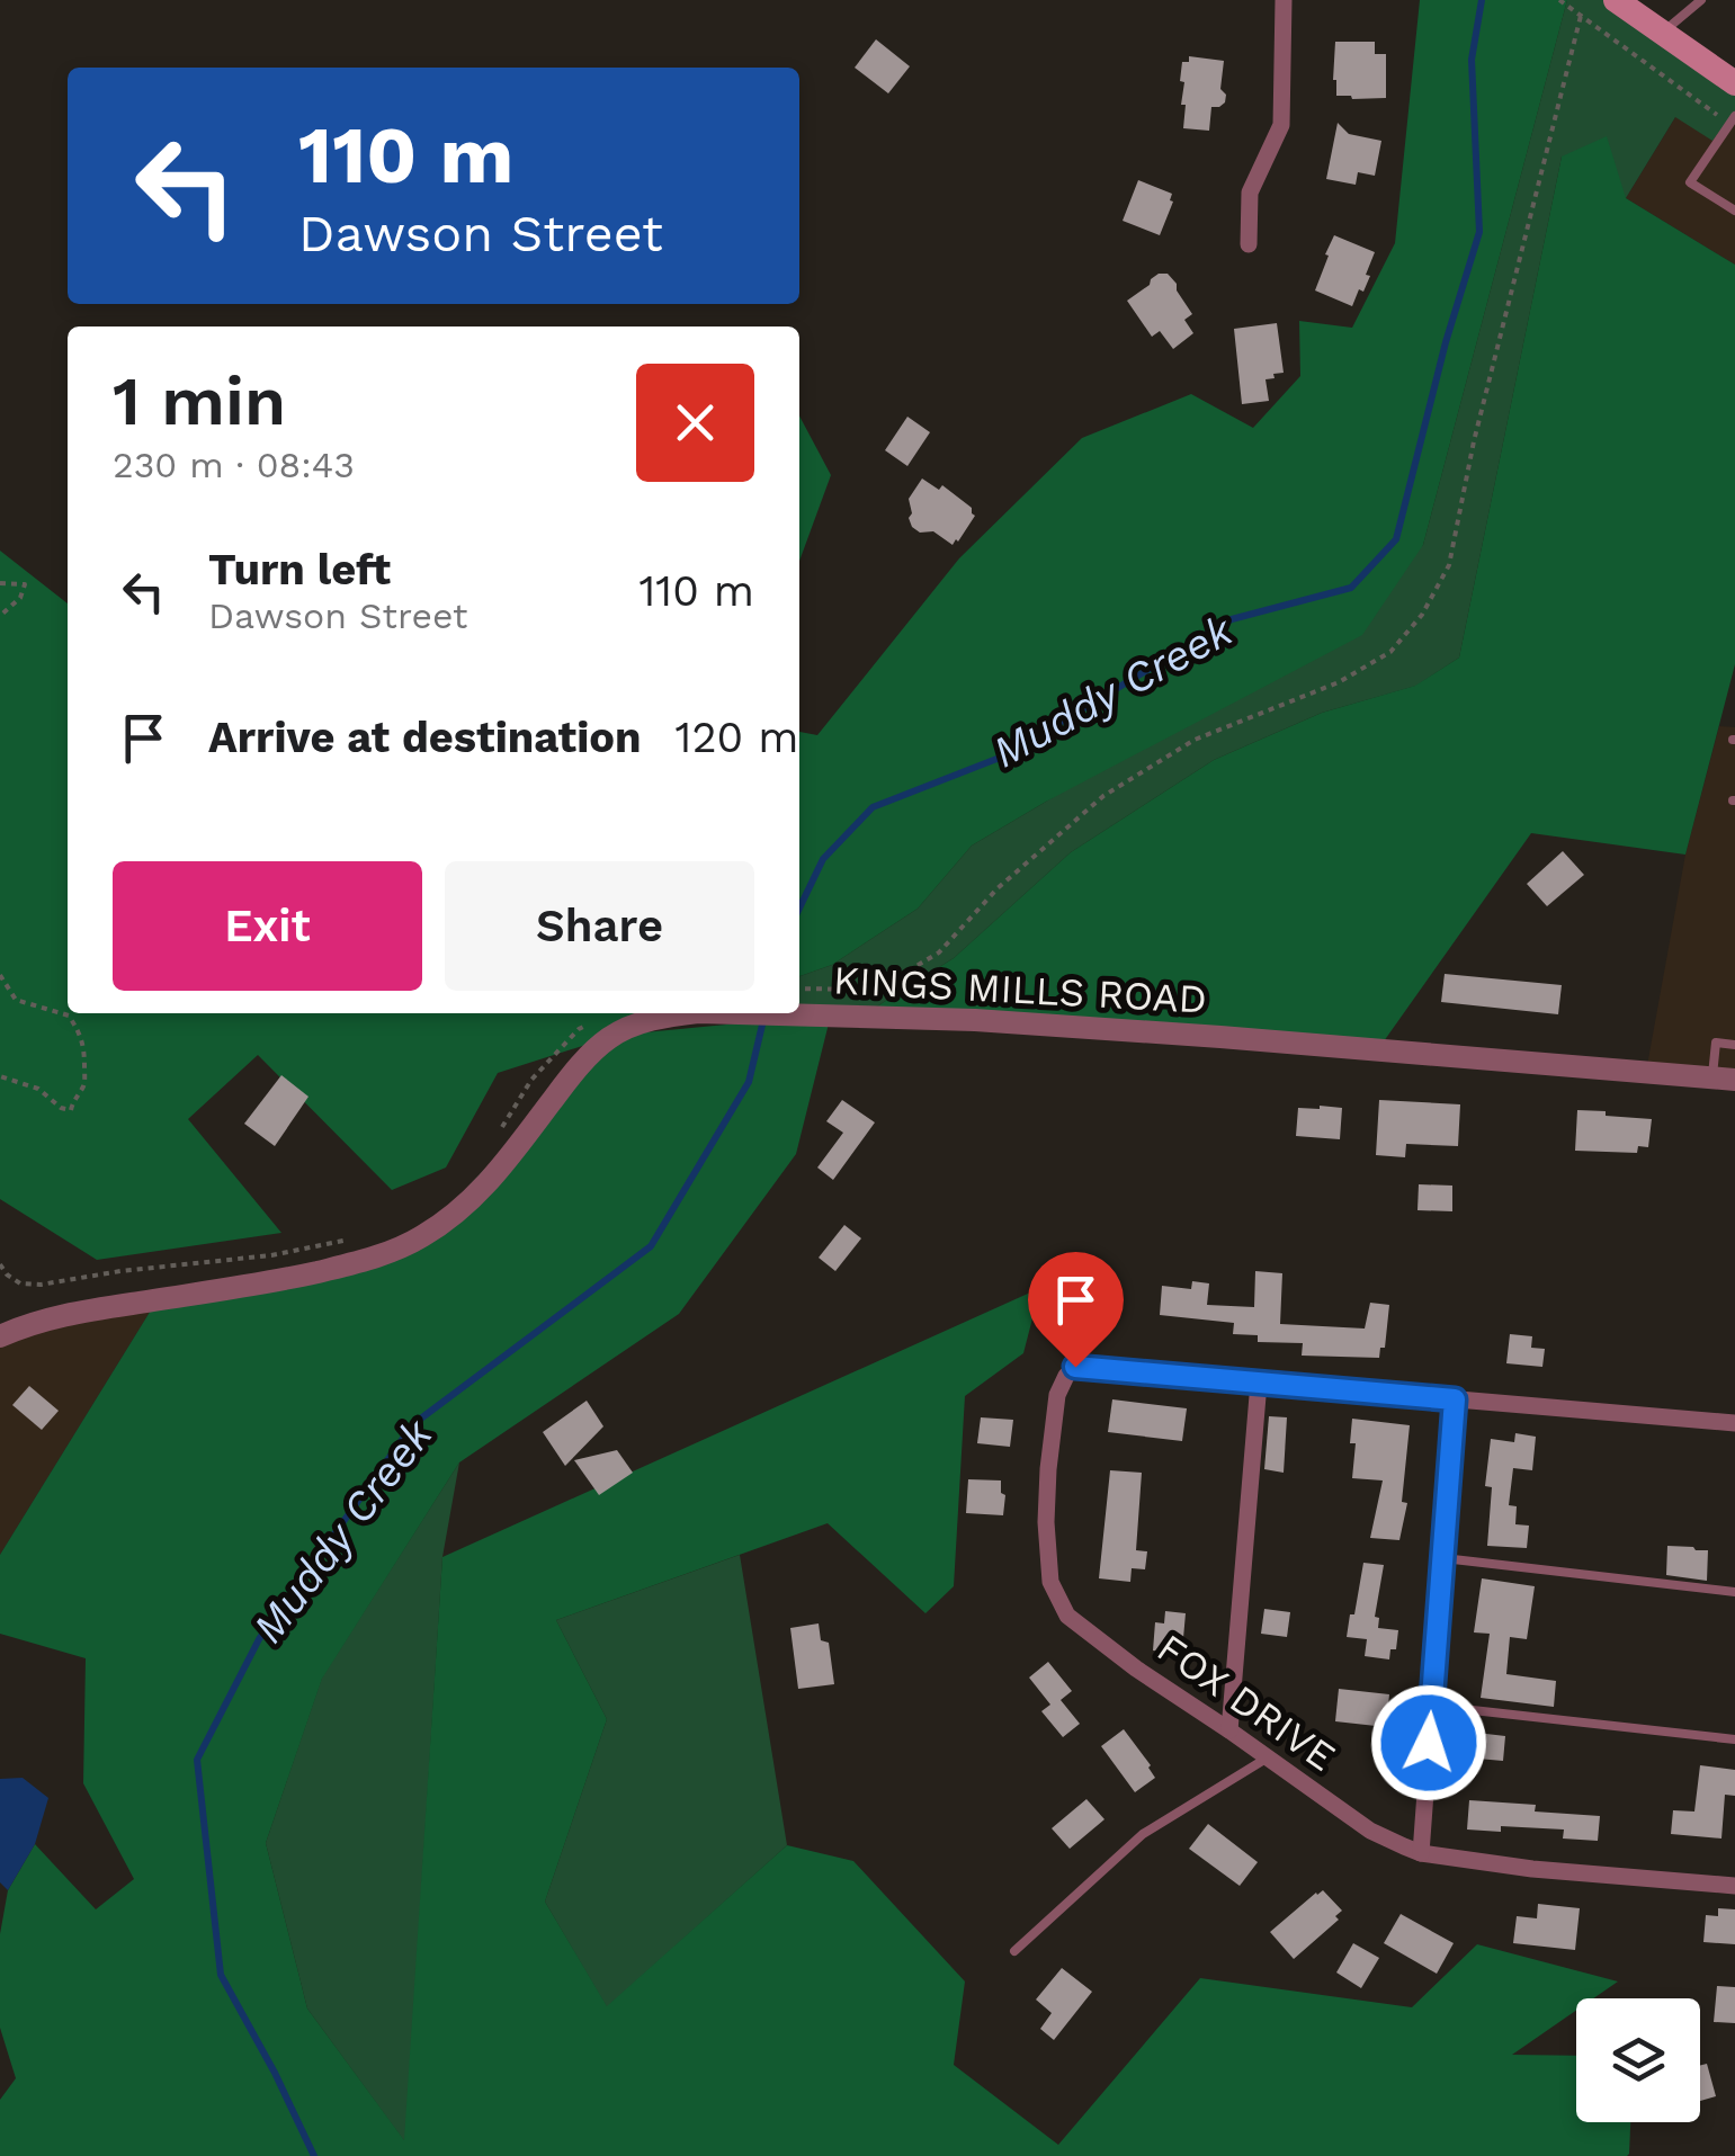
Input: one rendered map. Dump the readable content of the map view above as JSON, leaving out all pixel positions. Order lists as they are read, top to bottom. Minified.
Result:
{"streets":{"street":["KINGS MILLS ROAD","FOX DRIVE"]},"water":["Muddy Creek"],"page":{"turn":["110 m","Dawson Street"],"heading":["1 min","230 m · 08:43"],"list":[{"name":"Turn left","note":"Dawson Street","value":"110 m"},{"name":"Arrive at destination","value":"120 m"}],"buttons":["Exit","Share"]}}
